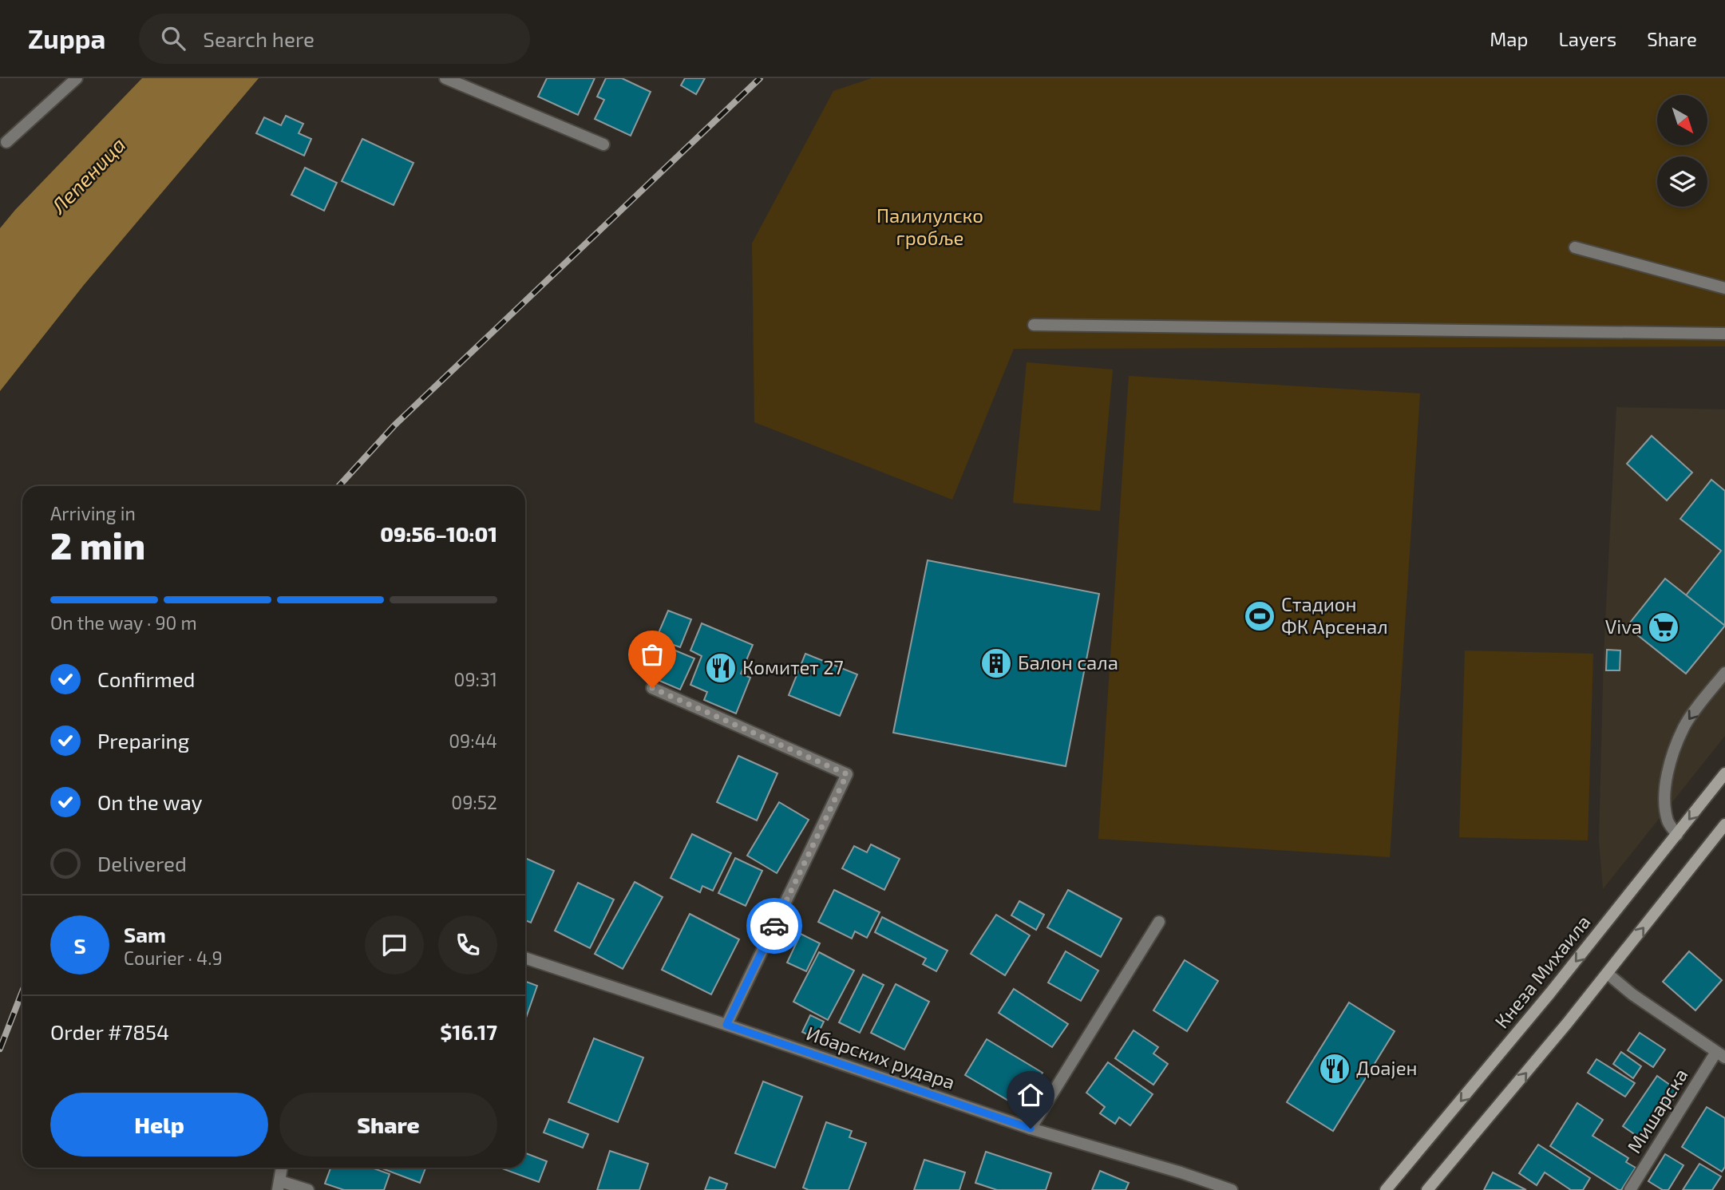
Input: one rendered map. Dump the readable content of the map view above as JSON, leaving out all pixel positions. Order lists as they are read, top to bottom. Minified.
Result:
{"streets":{"main road":["Кнеза Михаила"],"street":["Ибарских рудара","Мишарска"]},"water":["Лепеница"],"parks":["Палилулско гробље"],"places":{"sports":["Стадион ФК Арсенал"],"supermarket":["Viva"],"building":["Балон сала"],"restaurant":["Комитет 27","Доајен"]},"north":"bottom right","page":{"header":"Zuppa","search":"Search here","nav":["Map","Layers","Share"],"heading":["2 min","Arriving in","09:56–10:01"],"panel":["Sam","Courier · 4.9","Order #7854","$16.17"],"bar":"On the way · 90 m","list":[["Confirmed","09:31"],["Preparing","09:44"],["On the way","09:52"],"Delivered"],"round":"S","buttons":["Help","Share"]}}
